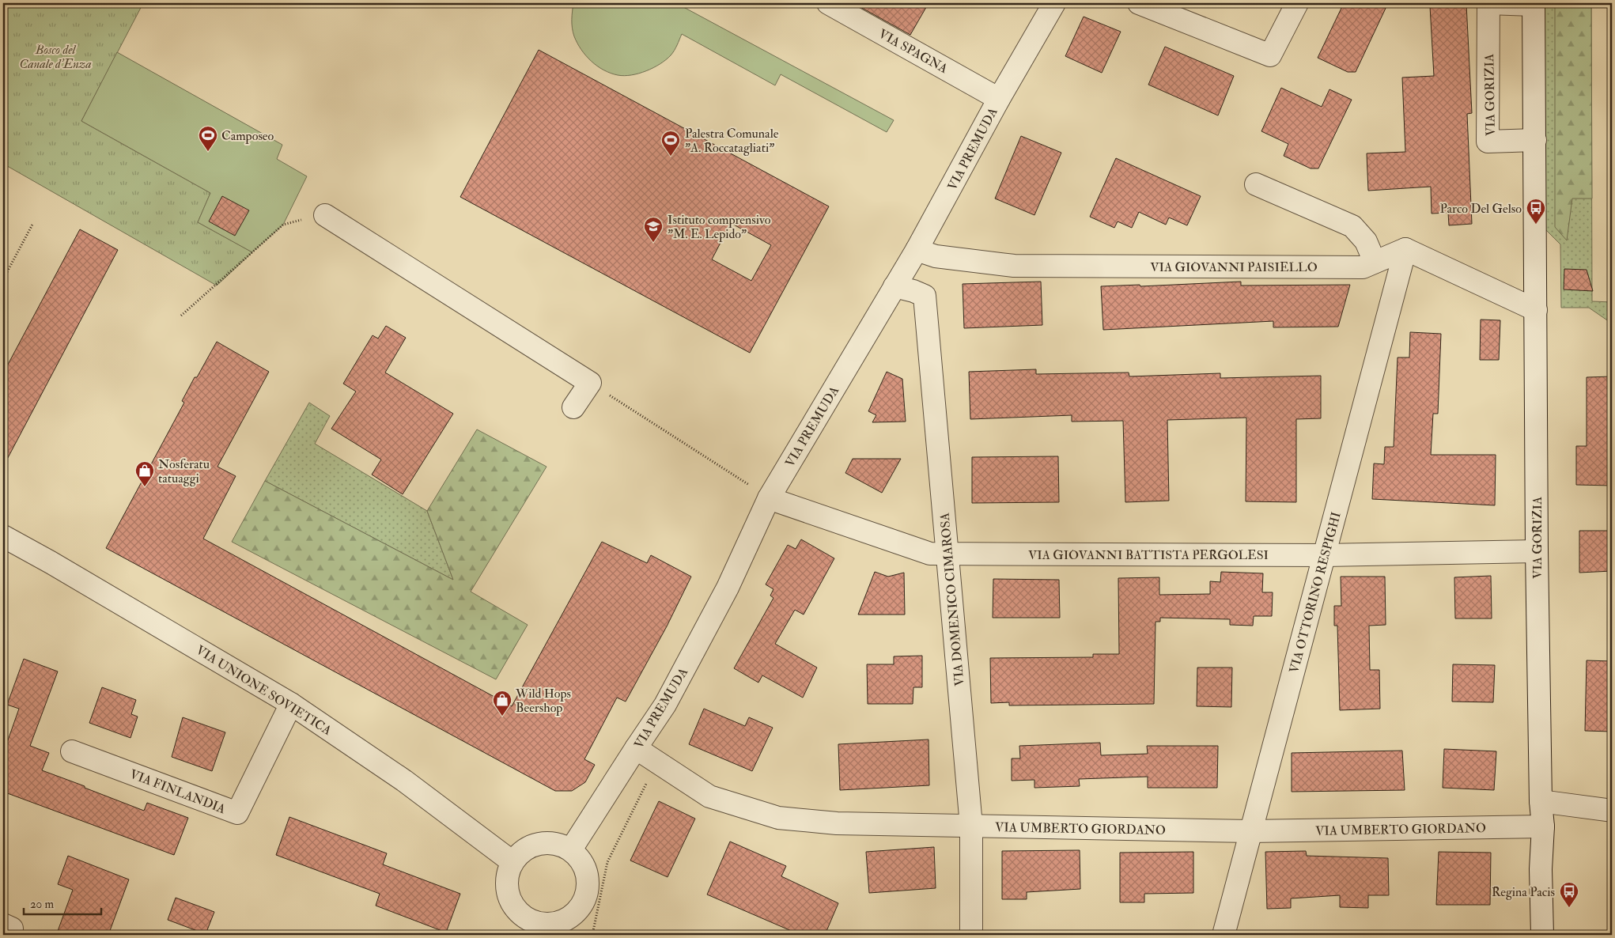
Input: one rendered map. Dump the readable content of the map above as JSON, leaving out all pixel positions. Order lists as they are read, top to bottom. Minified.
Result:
{"streets":{"street":["VIA SPAGNA","VIA GORIZIA","VIA PREMUDA","VIA GIOVANNI PAISIELLO","VIA GIOVANNI BATTISTA PERGOLESI","VIA OTTORINO RESPIGHI","VIA DOMENICO CIMAROSA","VIA UNIONE SOVIETICA","VIA FINLANDIA","VIA UMBERTO GIORDANO"]},"crossings":[["VIA SPAGNA","VIA PREMUDA"],["VIA GORIZIA","VIA GIOVANNI BATTISTA PERGOLESI"],["VIA GORIZIA","VIA UMBERTO GIORDANO"],["VIA PREMUDA","VIA GIOVANNI PAISIELLO"],["VIA PREMUDA","VIA GIOVANNI BATTISTA PERGOLESI"],["VIA PREMUDA","VIA DOMENICO CIMAROSA"],["VIA PREMUDA","VIA UNIONE SOVIETICA"],["VIA PREMUDA","VIA UMBERTO GIORDANO"],["VIA GIOVANNI PAISIELLO","VIA OTTORINO RESPIGHI"],["VIA GIOVANNI BATTISTA PERGOLESI","VIA OTTORINO RESPIGHI"],["VIA GIOVANNI BATTISTA PERGOLESI","VIA DOMENICO CIMAROSA"],["VIA OTTORINO RESPIGHI","VIA UMBERTO GIORDANO"],["VIA DOMENICO CIMAROSA","VIA UMBERTO GIORDANO"],["VIA UNIONE SOVIETICA","VIA FINLANDIA"]],"parks":["Bosco del Canale d'Enza"],"places":{"sports":["Camposeo","Palestra Comunale \"A. Roccatagliati\""],"bus stop":["Parco Del Gelso","Regina Pacis"],"school or university":["Istituto comprensivo \"M. E. Lepido\""],"shop":["Nosferatu tatuaggi","Wild Hops Beershop"]},"scale_bar":"20 m"}
